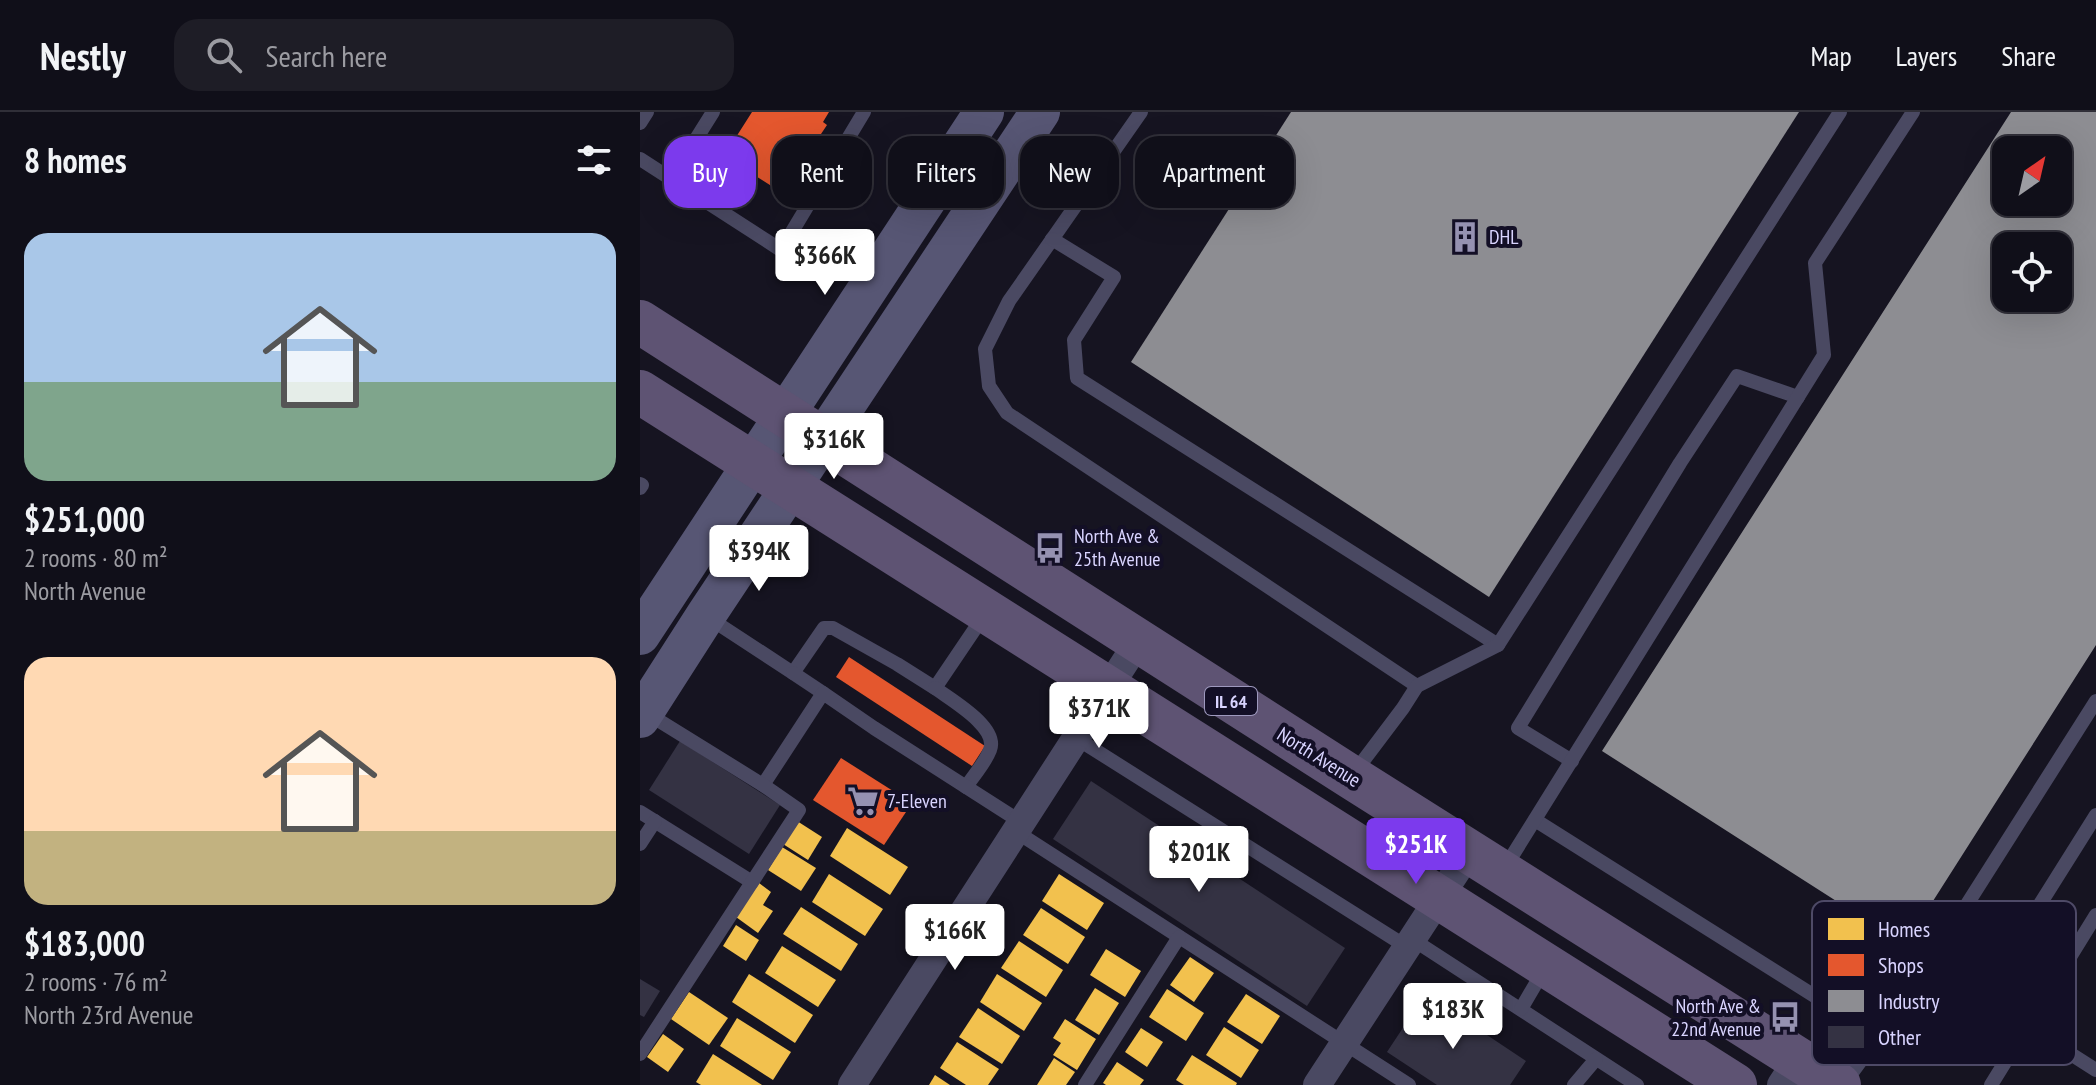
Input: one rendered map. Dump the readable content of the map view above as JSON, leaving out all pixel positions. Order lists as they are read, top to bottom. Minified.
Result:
{"streets":{"main road":["IL 64","North Avenue"]},"places":{"building":["DHL"],"bus stop":["North Ave & 25th Avenue","North Ave & 22nd Avenue"],"supermarket":["7-Eleven"]},"legend":["Homes","Shops","Industry","Other"],"north":"top right","page":{"header":"Nestly","search":"Search here","nav":["Map","Layers","Share"],"heading":"8 homes","chip":["Buy","Rent","Filters","New","Apartment"],"list":[{"name":"$251,000","note":"2 rooms · 80 m² · North Avenue"},{"name":"$183,000","note":"2 rooms · 76 m² · North 23rd Avenue"}],"price":["$366K","$316K","$394K","$371K","$251K","$201K","$166K","$183K"]}}
